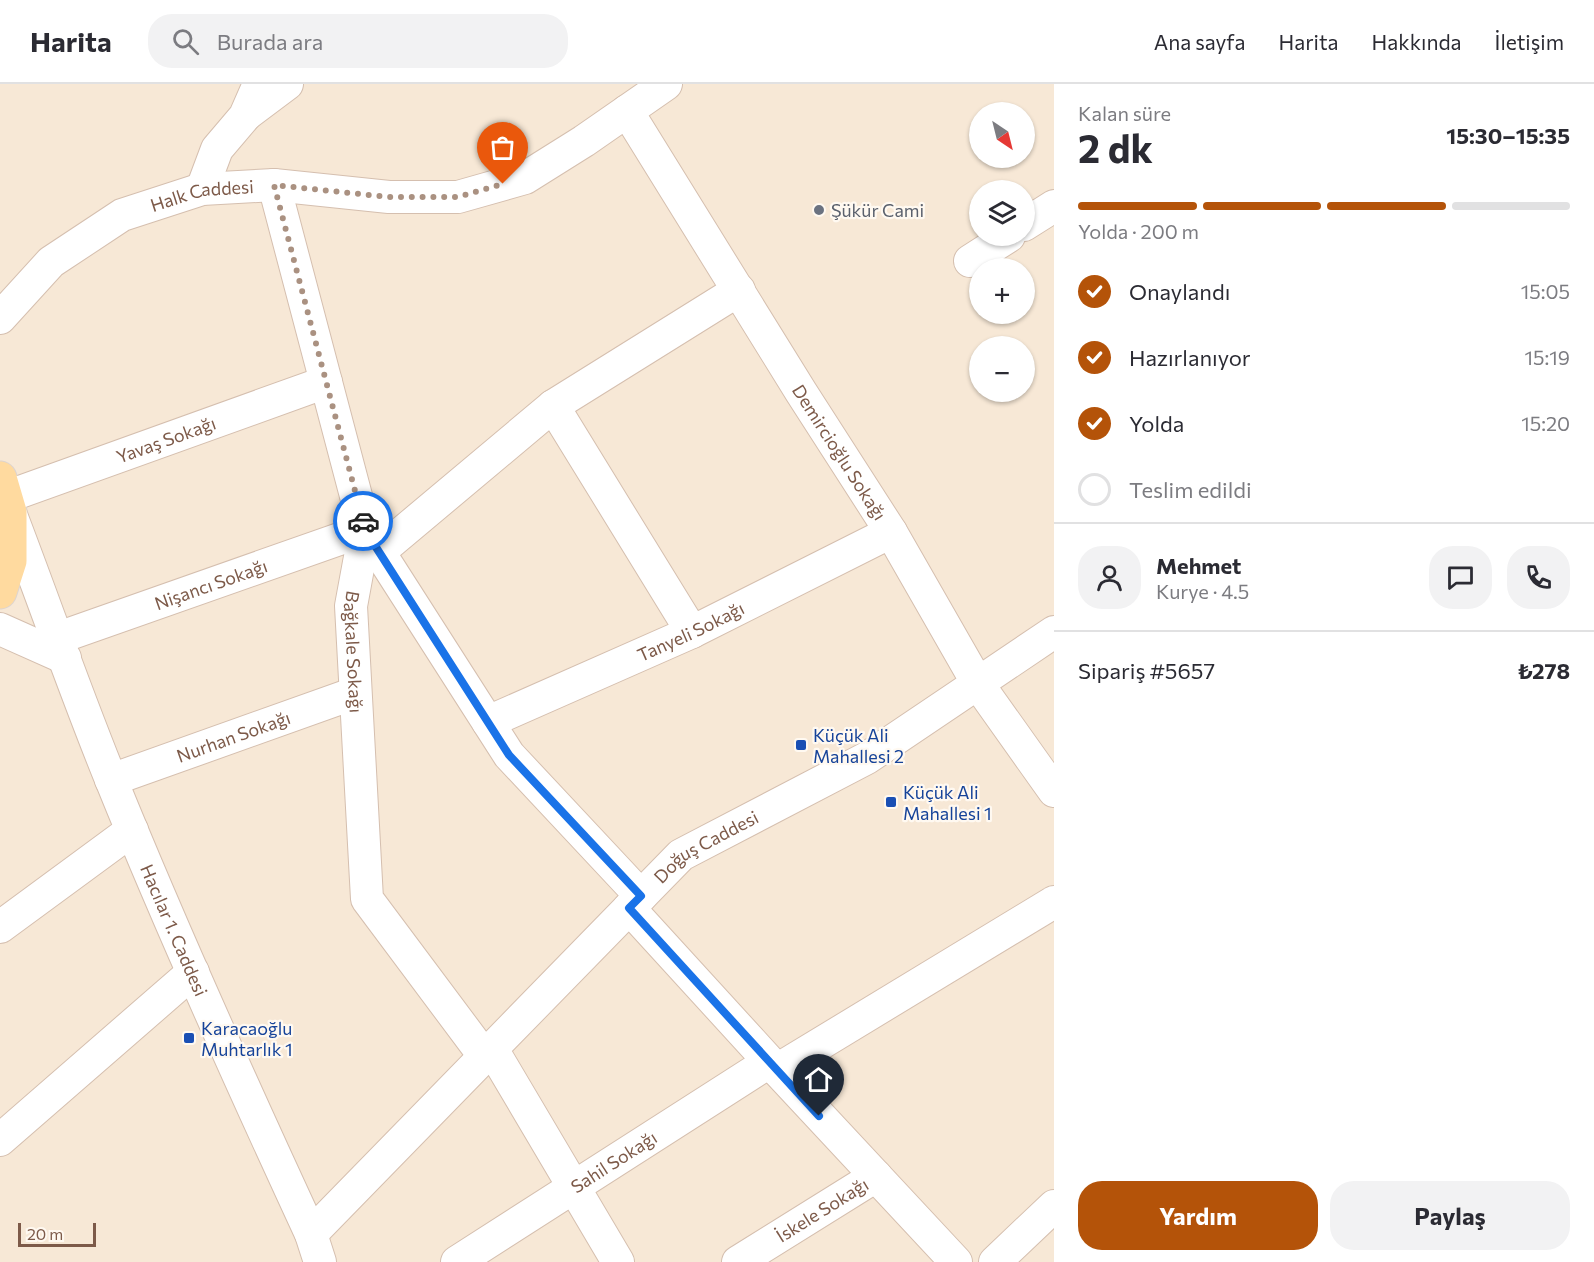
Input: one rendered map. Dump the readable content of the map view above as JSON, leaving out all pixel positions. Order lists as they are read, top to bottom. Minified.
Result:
{"streets":{"street":["Halk Caddesi","Yavaş Sokağı","Demircioğlu Sokağı","Nişancı Sokağı","Tanyeli Sokağı","Bağkale Sokağı","Nurhan Sokağı","Doğuş Caddesi","Hacılar 1. Caddesi","Sahil Sokağı","İskele Sokağı"]},"crossings":[["Halk Caddesi","Demircioğlu Sokağı"],["Halk Caddesi","Bağkale Sokağı"],["Yavaş Sokağı","Bağkale Sokağı"],["Yavaş Sokağı","Hacılar 1. Caddesi"],["Demircioğlu Sokağı","Tanyeli Sokağı"],["Demircioğlu Sokağı","Doğuş Caddesi"],["Nişancı Sokağı","Bağkale Sokağı"],["Nişancı Sokağı","Hacılar 1. Caddesi"],["Bağkale Sokağı","Nurhan Sokağı"],["Bağkale Sokağı","Doğuş Caddesi"],["Bağkale Sokağı","Sahil Sokağı"],["Nurhan Sokağı","Hacılar 1. Caddesi"],["Doğuş Caddesi","Hacılar 1. Caddesi"]],"places":{"other":["Şükür Cami"],"transit":["Küçük Ali Mahallesi 2","Küçük Ali Mahallesi 1","Karacaoğlu Muhtarlık 1"]},"scale_bar":"20 m","north":"bottom right","page":{"header":"Harita","search":"Burada ara","nav":["Ana sayfa","Harita","Hakkında","İletişim"],"heading":["2 dk","Kalan süre","15:30–15:35"],"panel":["Mehmet","Kurye · 4.5","Sipariş #5657","₺278"],"map_buttons":["+","−"],"bar":"Yolda · 200 m","list":[["Onaylandı","15:05"],["Hazırlanıyor","15:19"],["Yolda","15:20"],"Teslim edildi"],"buttons":["Yardım","Paylaş"],"scale":"20 m"}}
